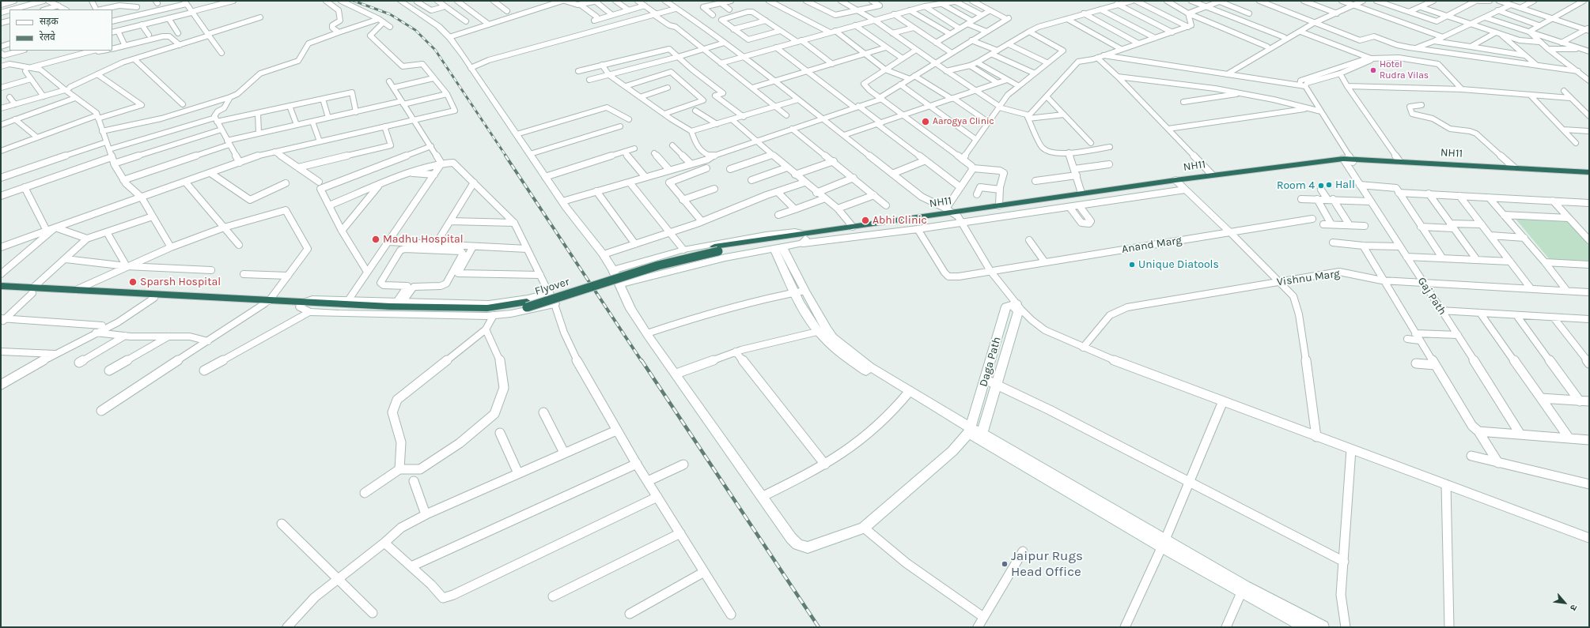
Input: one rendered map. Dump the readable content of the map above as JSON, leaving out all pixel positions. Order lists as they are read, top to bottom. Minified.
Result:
{"streets":{"highway":["NH11","Flyover"],"street":["Anand Marg","Vishnu Marg","Gaj Path","Daga Path"]},"crossings":[["NH11","Flyover"],["NH11","Gaj Path"],["Vishnu Marg","Gaj Path"]],"places":["Hotel Rudra Vilas","Aarogya Clinic","Hall","Room 4","Abhi Clinic","Madhu Hospital","Unique Diatools","Sparsh Hospital","Jaipur Rugs Head Office"],"legend":["सड़क","रेलवे"],"north":"bottom right"}
